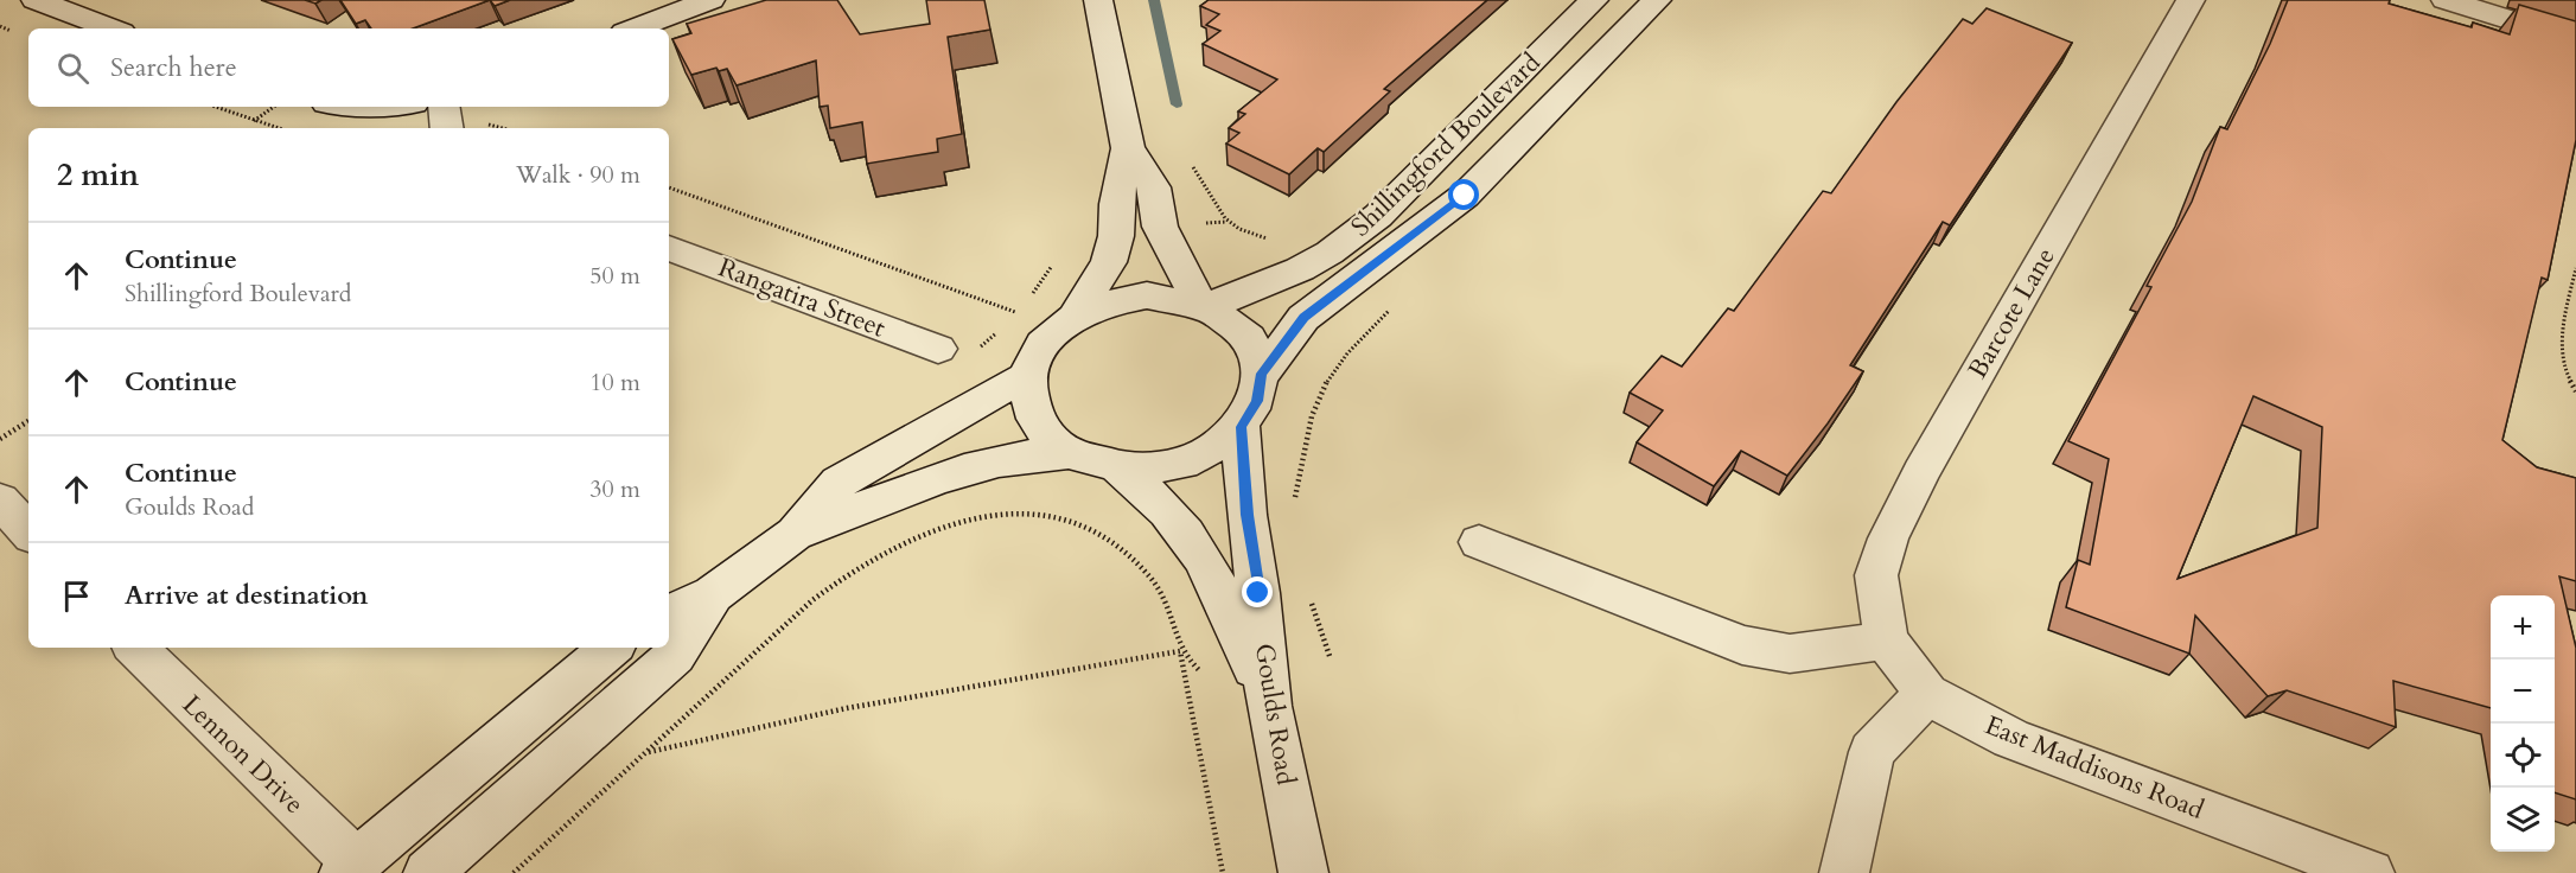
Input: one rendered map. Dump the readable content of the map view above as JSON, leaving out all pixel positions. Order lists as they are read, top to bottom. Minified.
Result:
{"streets":{"street":["Shillingford Boulevard","Rangatira Street","Barcote Lane","Goulds Road","Lennon Drive","East Maddisons Road"]},"crossings":[["Shillingford Boulevard","Goulds Road"],["Barcote Lane","East Maddisons Road"]],"page":{"search":"Search here","heading":["2 min","Walk · 90 m"],"list":[["Continue","Shillingford Boulevard","50 m"],["Continue","10 m"],["Continue","Goulds Road","30 m"],"Arrive at destination"],"map_buttons":["+","−"]}}
